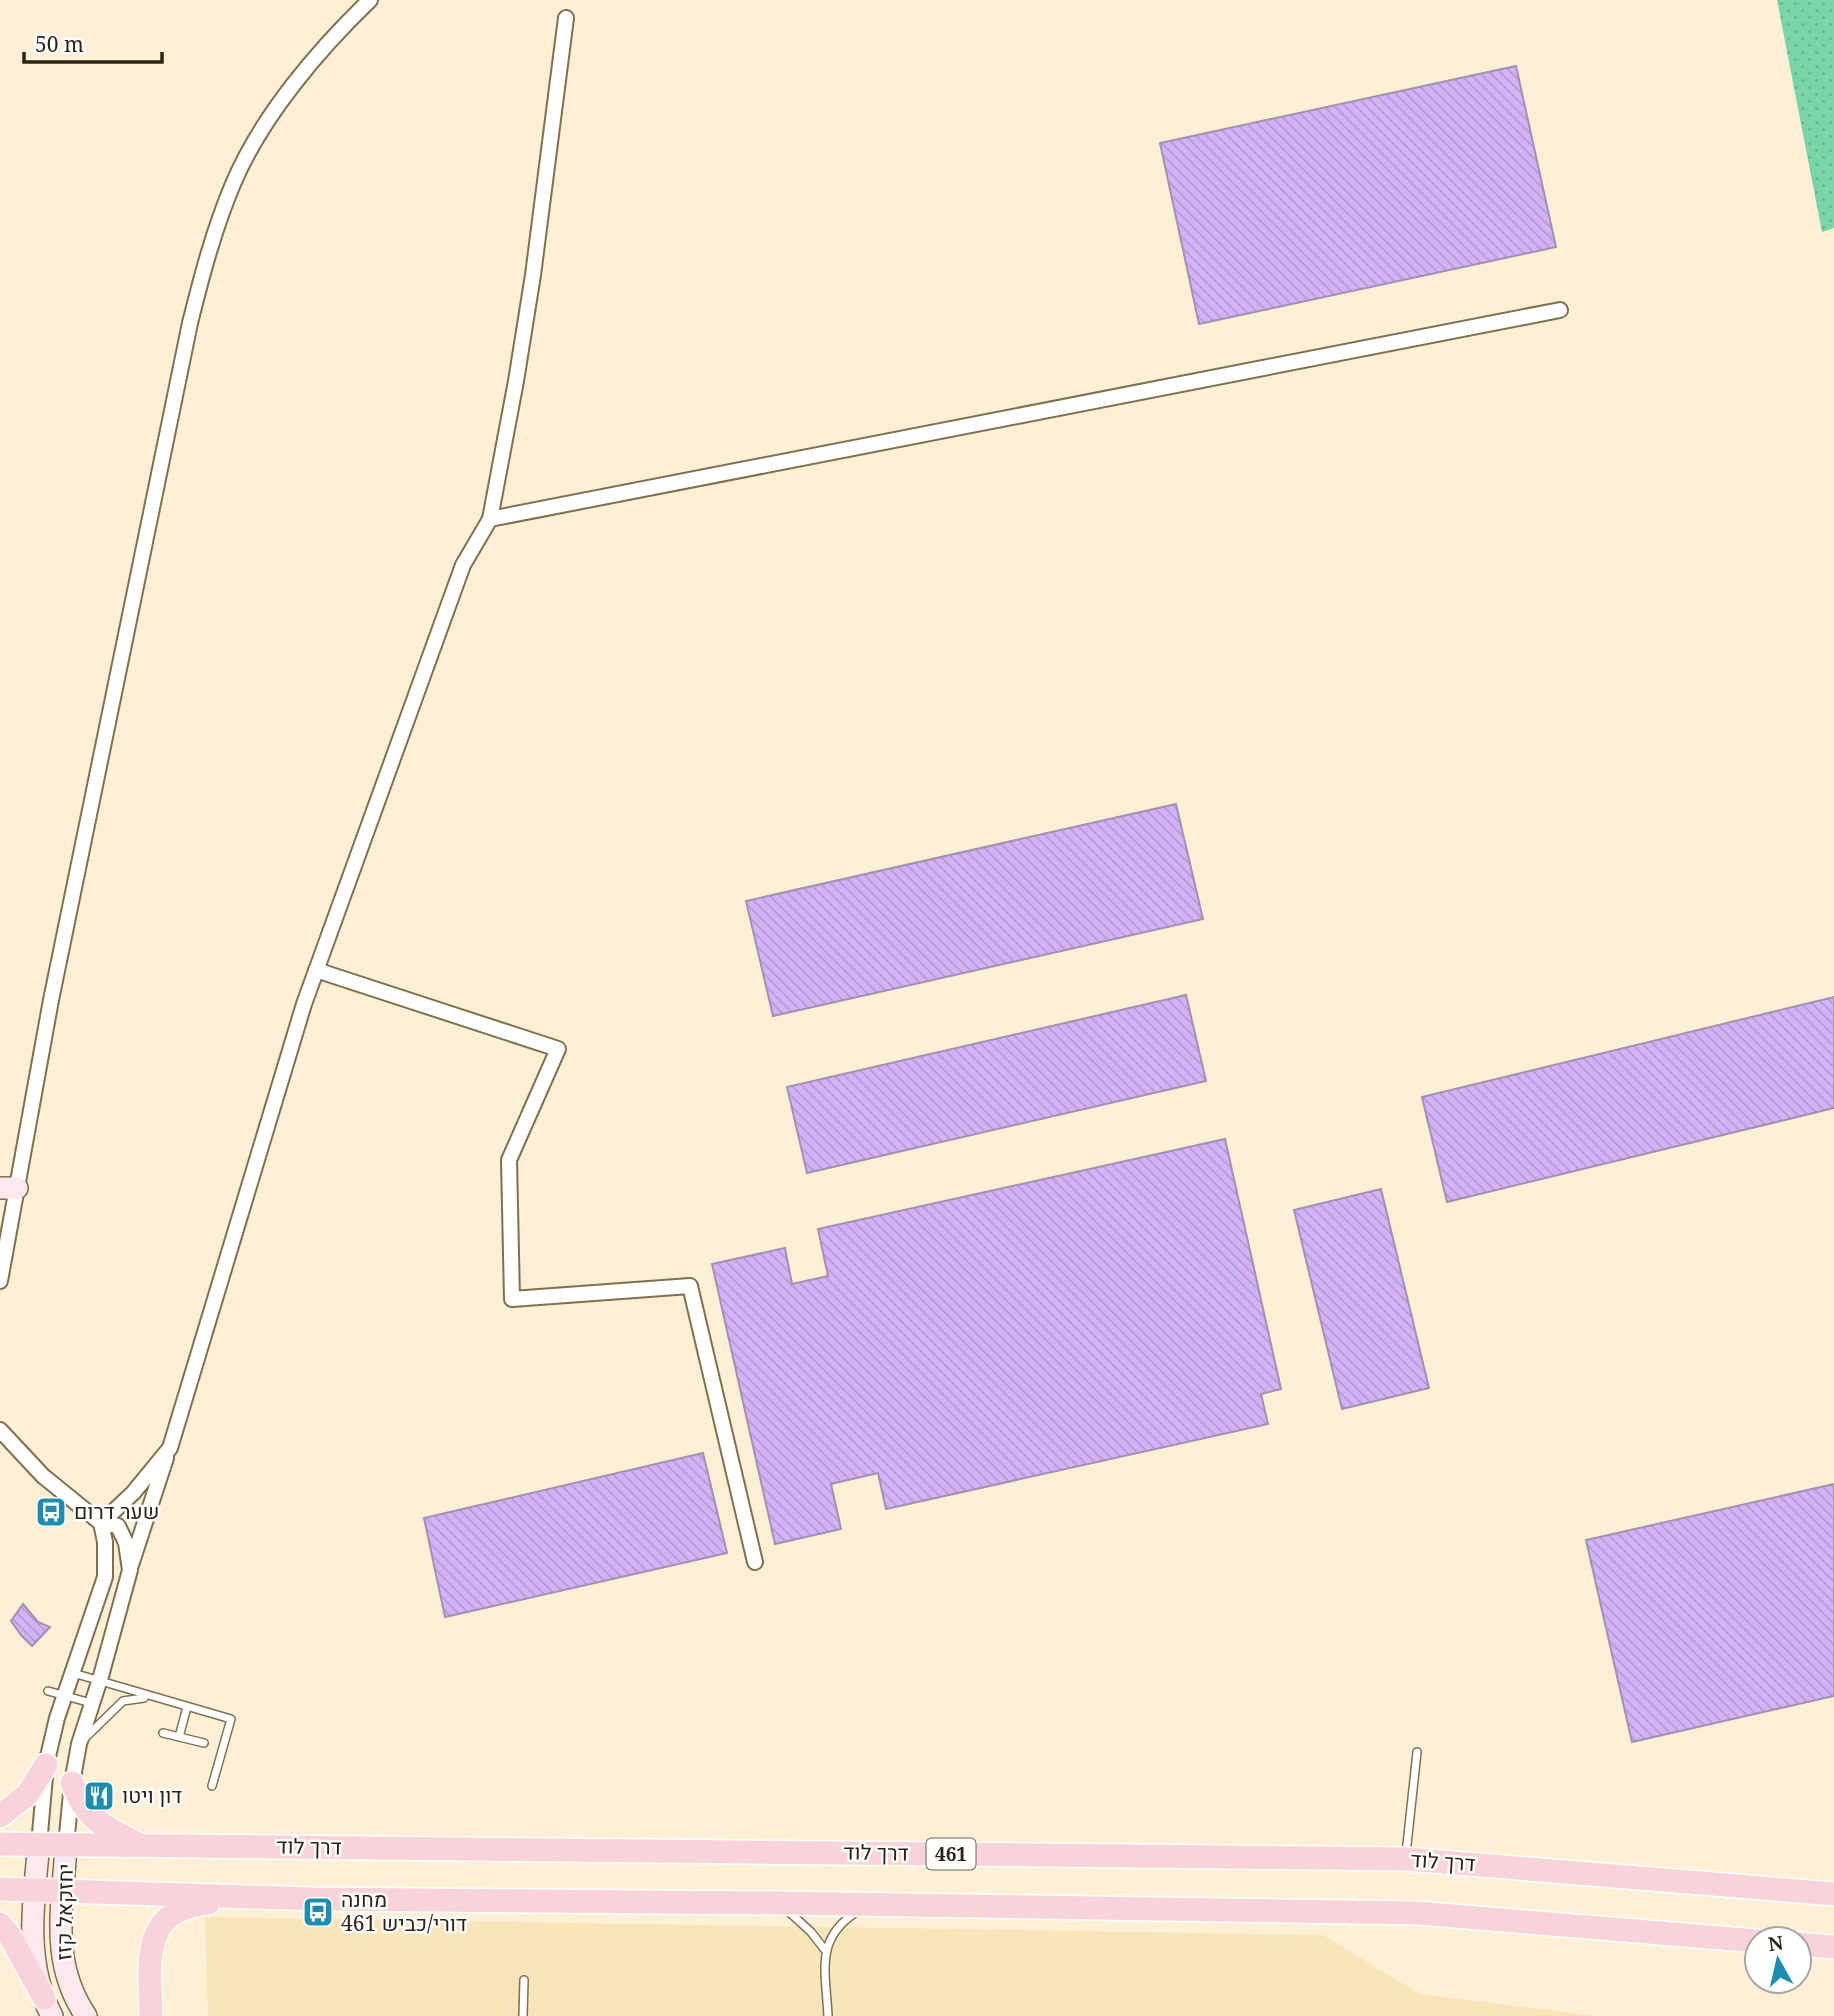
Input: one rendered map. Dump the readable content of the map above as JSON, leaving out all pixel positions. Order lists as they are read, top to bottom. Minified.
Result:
{"streets":{"main road":["דרך לוד","461"],"street":["יחזקאל קזז"]},"crossings":[["דרך לוד","יחזקאל קזז"]],"places":{"bus stop":["שער דרום","מחנה דורי/כביש 461"],"restaurant":["דון ויטו"]},"scale_bar":"50 m","north":"top"}
